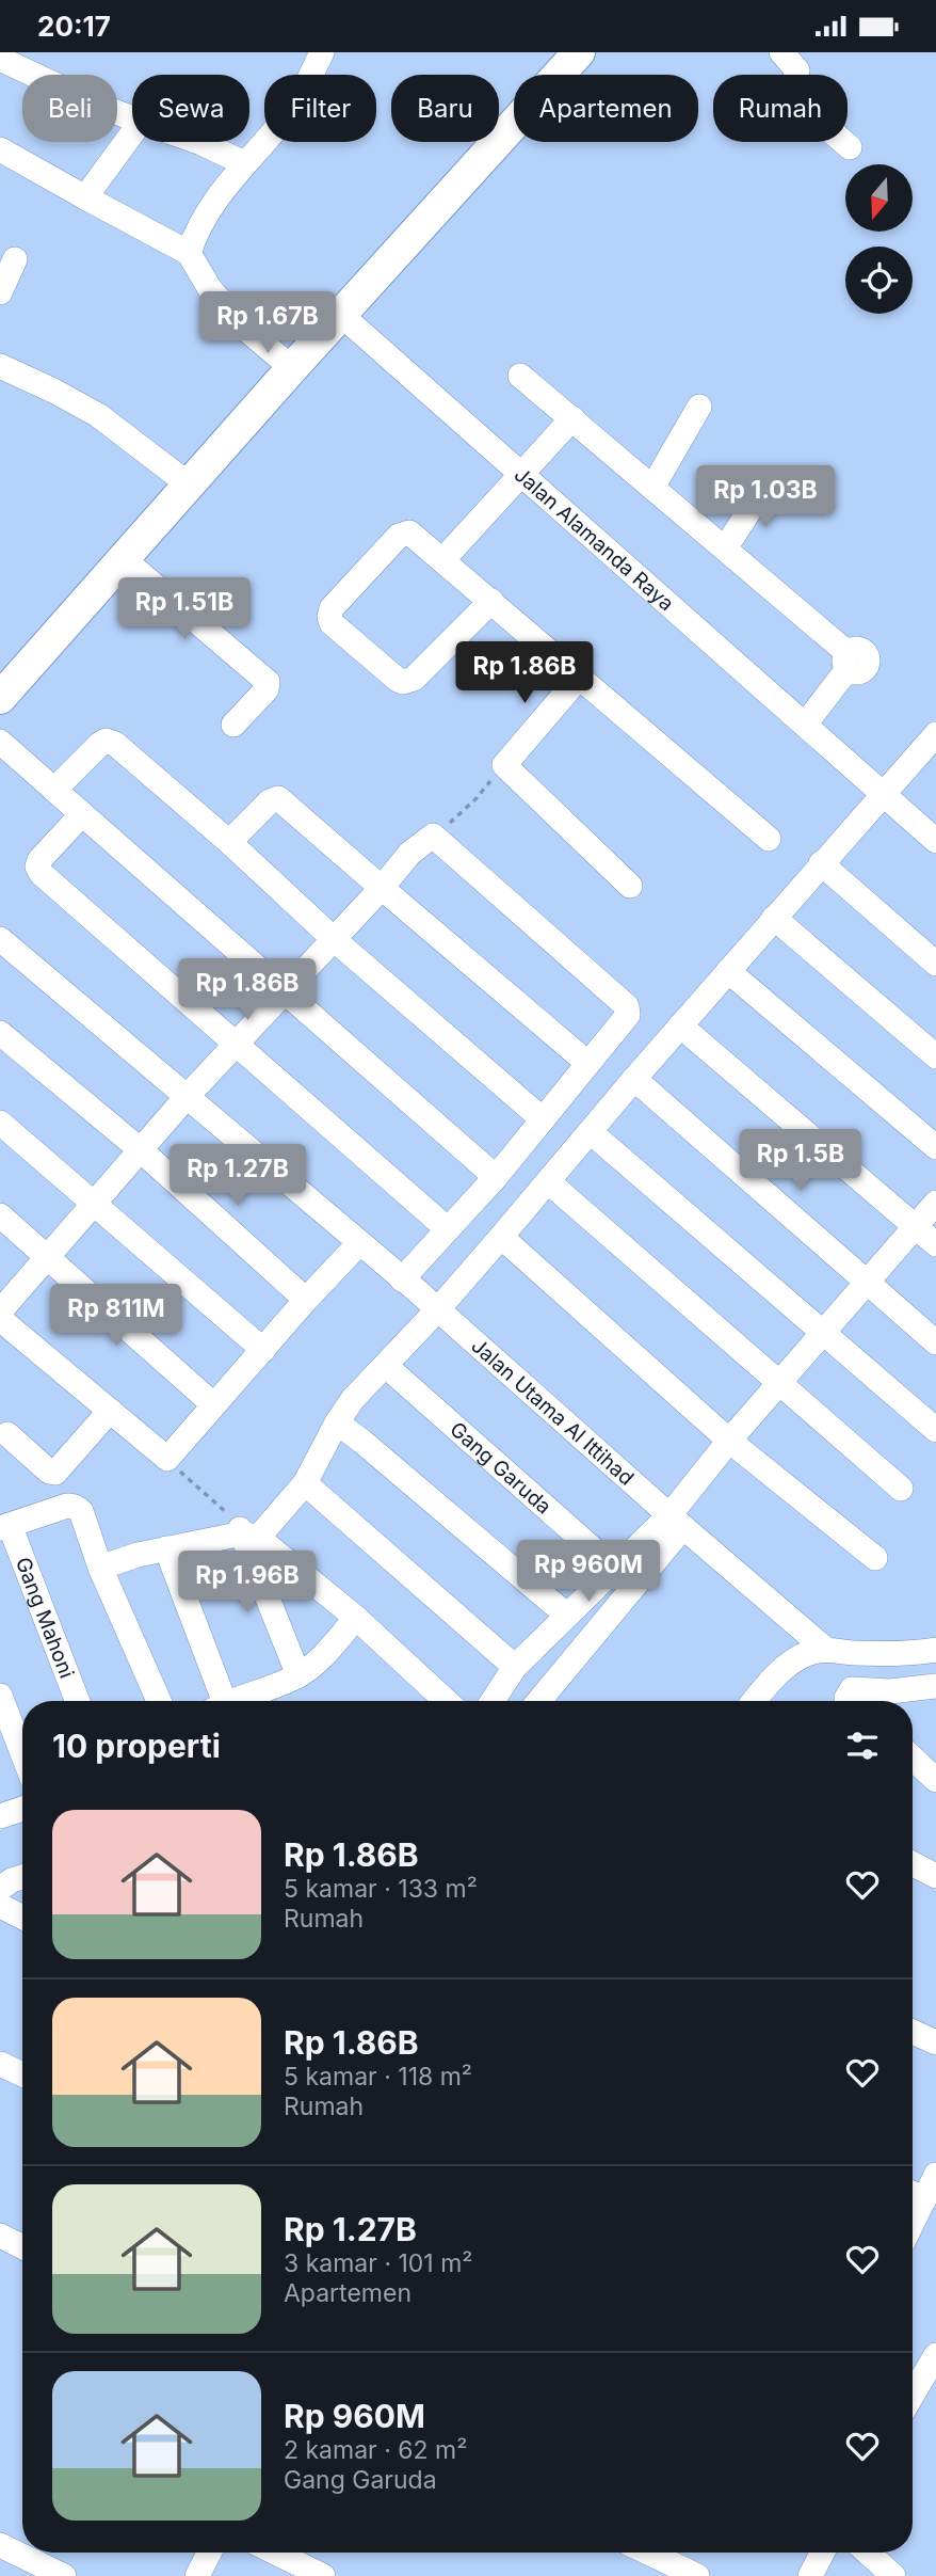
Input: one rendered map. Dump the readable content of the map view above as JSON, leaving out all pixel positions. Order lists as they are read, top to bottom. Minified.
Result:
{"streets":{"street":["Jalan Alamanda Raya","Jalan Utama Al Ittihad","Gang Garuda","Gang Mahoni"]},"north":"bottom","page":{"status":"20:17","chip":["Beli","Sewa","Filter","Baru","Apartemen","Rumah"],"price":["Rp 1.67B","Rp 1.03B","Rp 1.51B","Rp 1.86B","Rp 1.86B","Rp 1.5B","Rp 1.27B","Rp 811M","Rp 960M","Rp 1.96B"],"heading":"10 properti","list":[{"name":"Rp 1.86B","note":"5 kamar · 133 m² · Rumah"},{"name":"Rp 1.86B","note":"5 kamar · 118 m² · Rumah"},{"name":"Rp 1.27B","note":"3 kamar · 101 m² · Apartemen"},{"name":"Rp 960M","note":"2 kamar · 62 m² · Gang Garuda"}]}}
